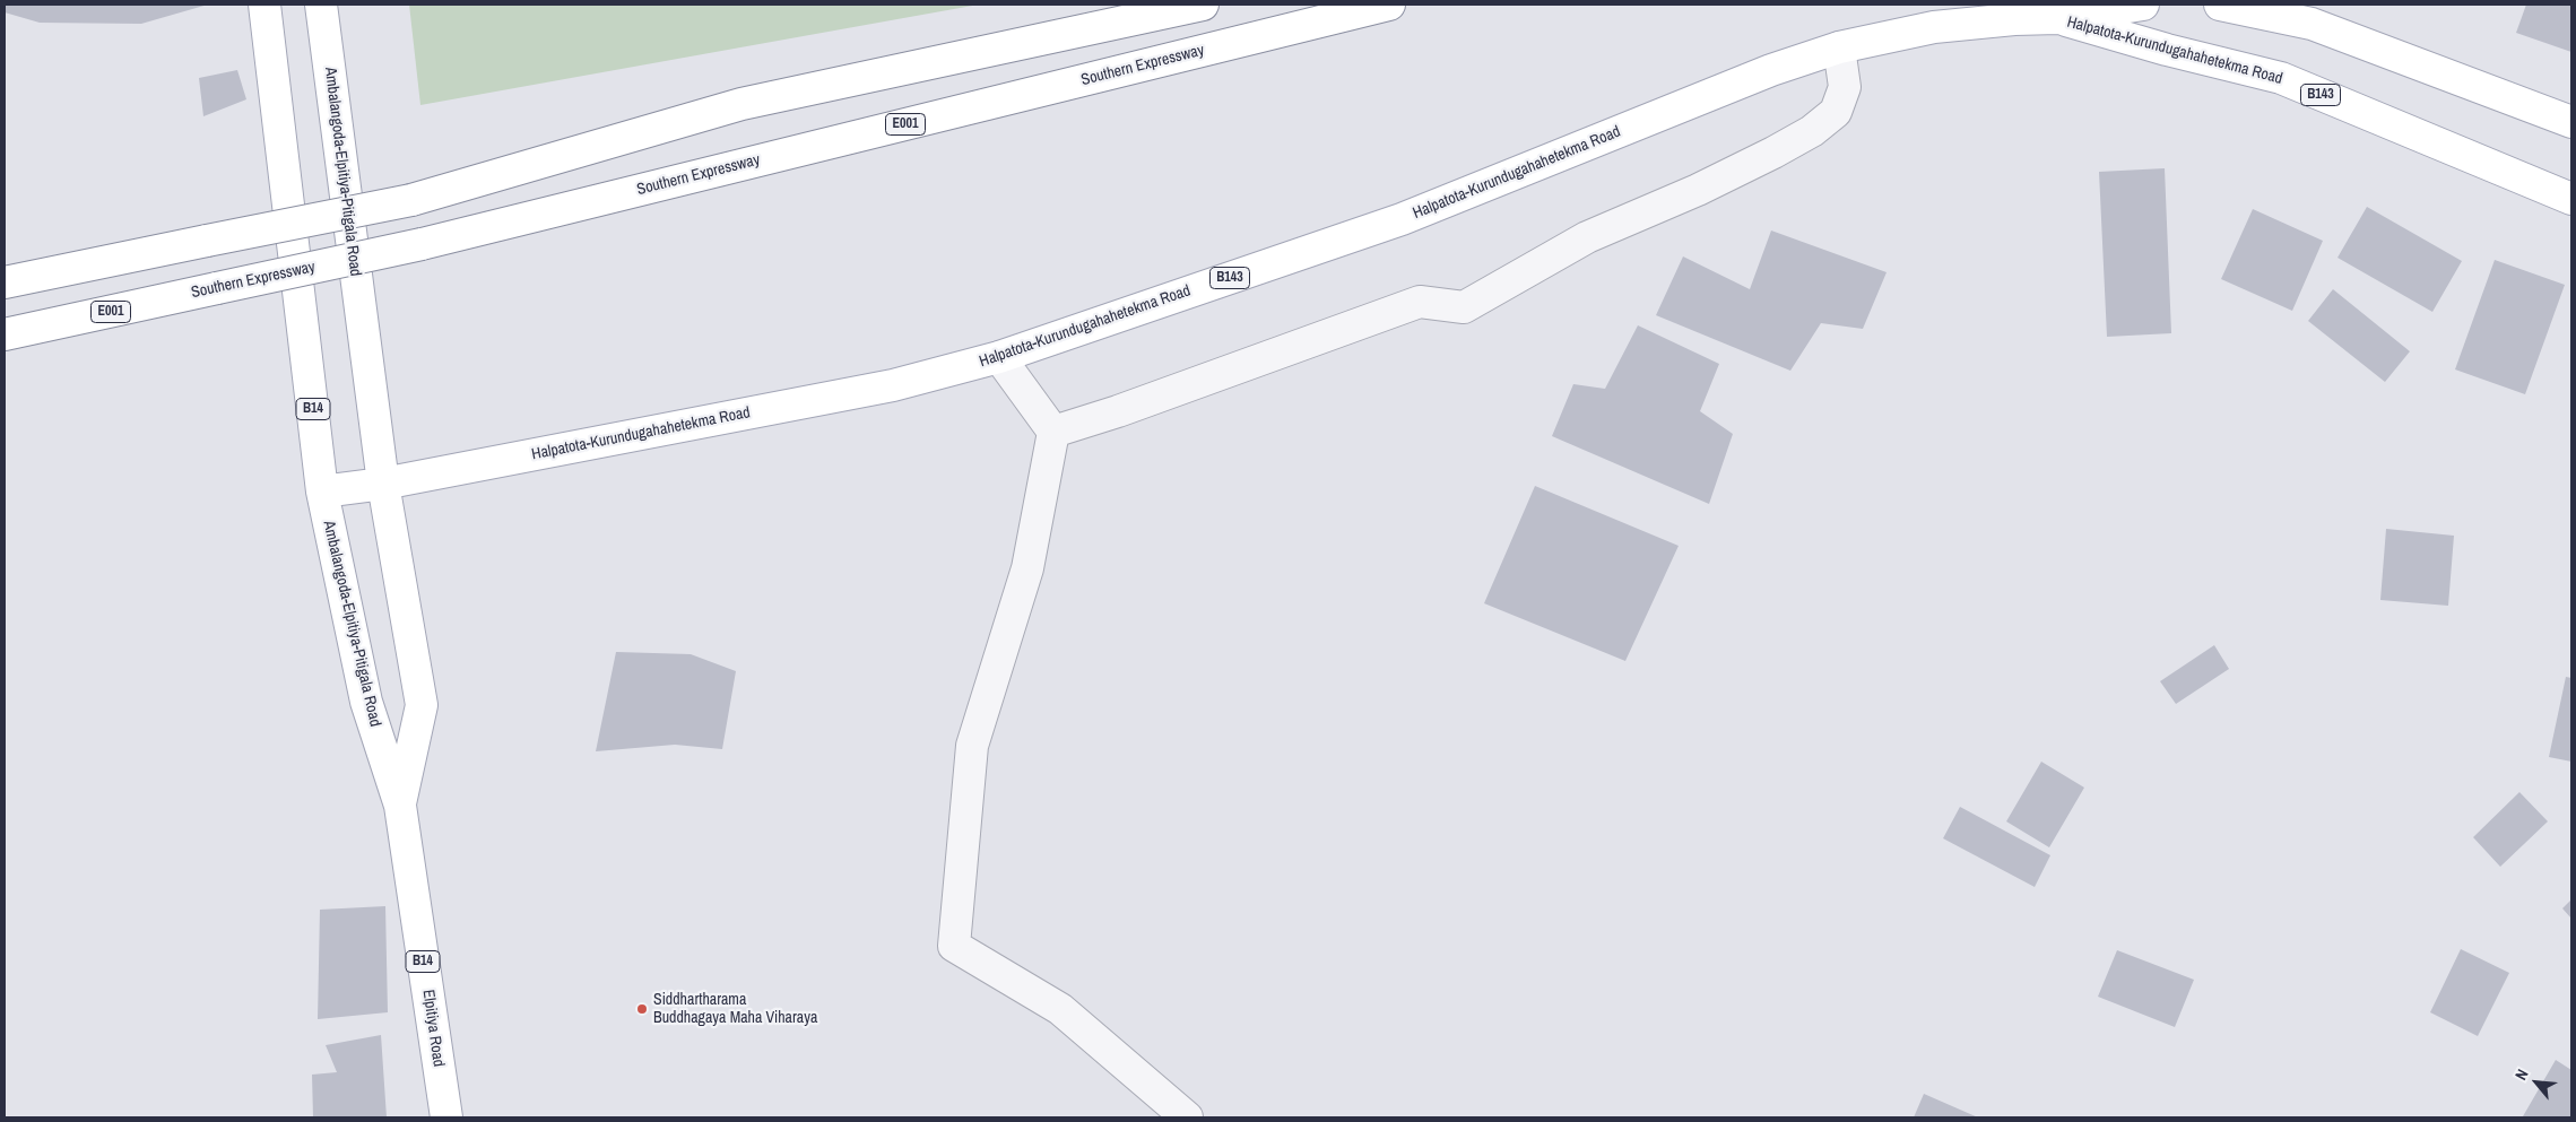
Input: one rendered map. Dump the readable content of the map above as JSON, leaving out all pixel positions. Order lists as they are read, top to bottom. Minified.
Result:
{"streets":{"main road":["Halpatota-Kurundugahahetekma Road","Southern Expressway","B143","E001","Ambalangoda-Elpitiya-Pitigala Road","B14","Elpitiya Road"]},"crossings":[["Halpatota-Kurundugahahetekma Road","Ambalangoda-Elpitiya-Pitigala Road"],["Ambalangoda-Elpitiya-Pitigala Road","Elpitiya Road"]],"places":["Siddhartharama Buddhagaya Maha Viharaya"],"north":"top left"}
